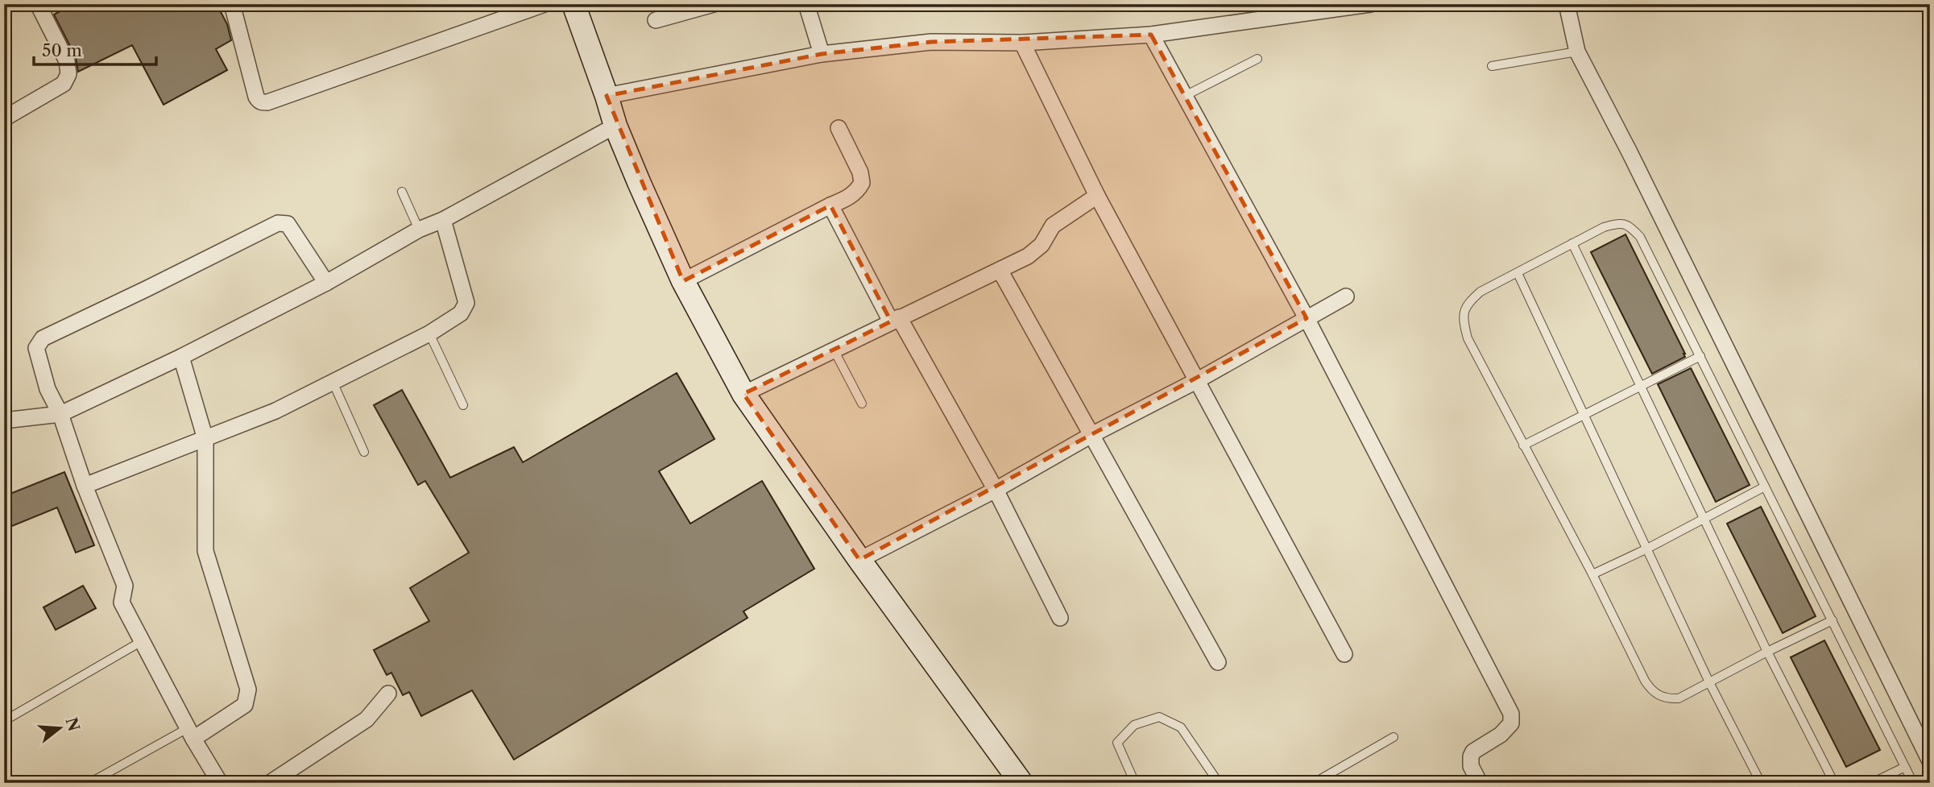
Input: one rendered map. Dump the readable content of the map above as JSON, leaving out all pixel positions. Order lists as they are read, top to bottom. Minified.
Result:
{"scale_bar":"50 m","north":"right"}
